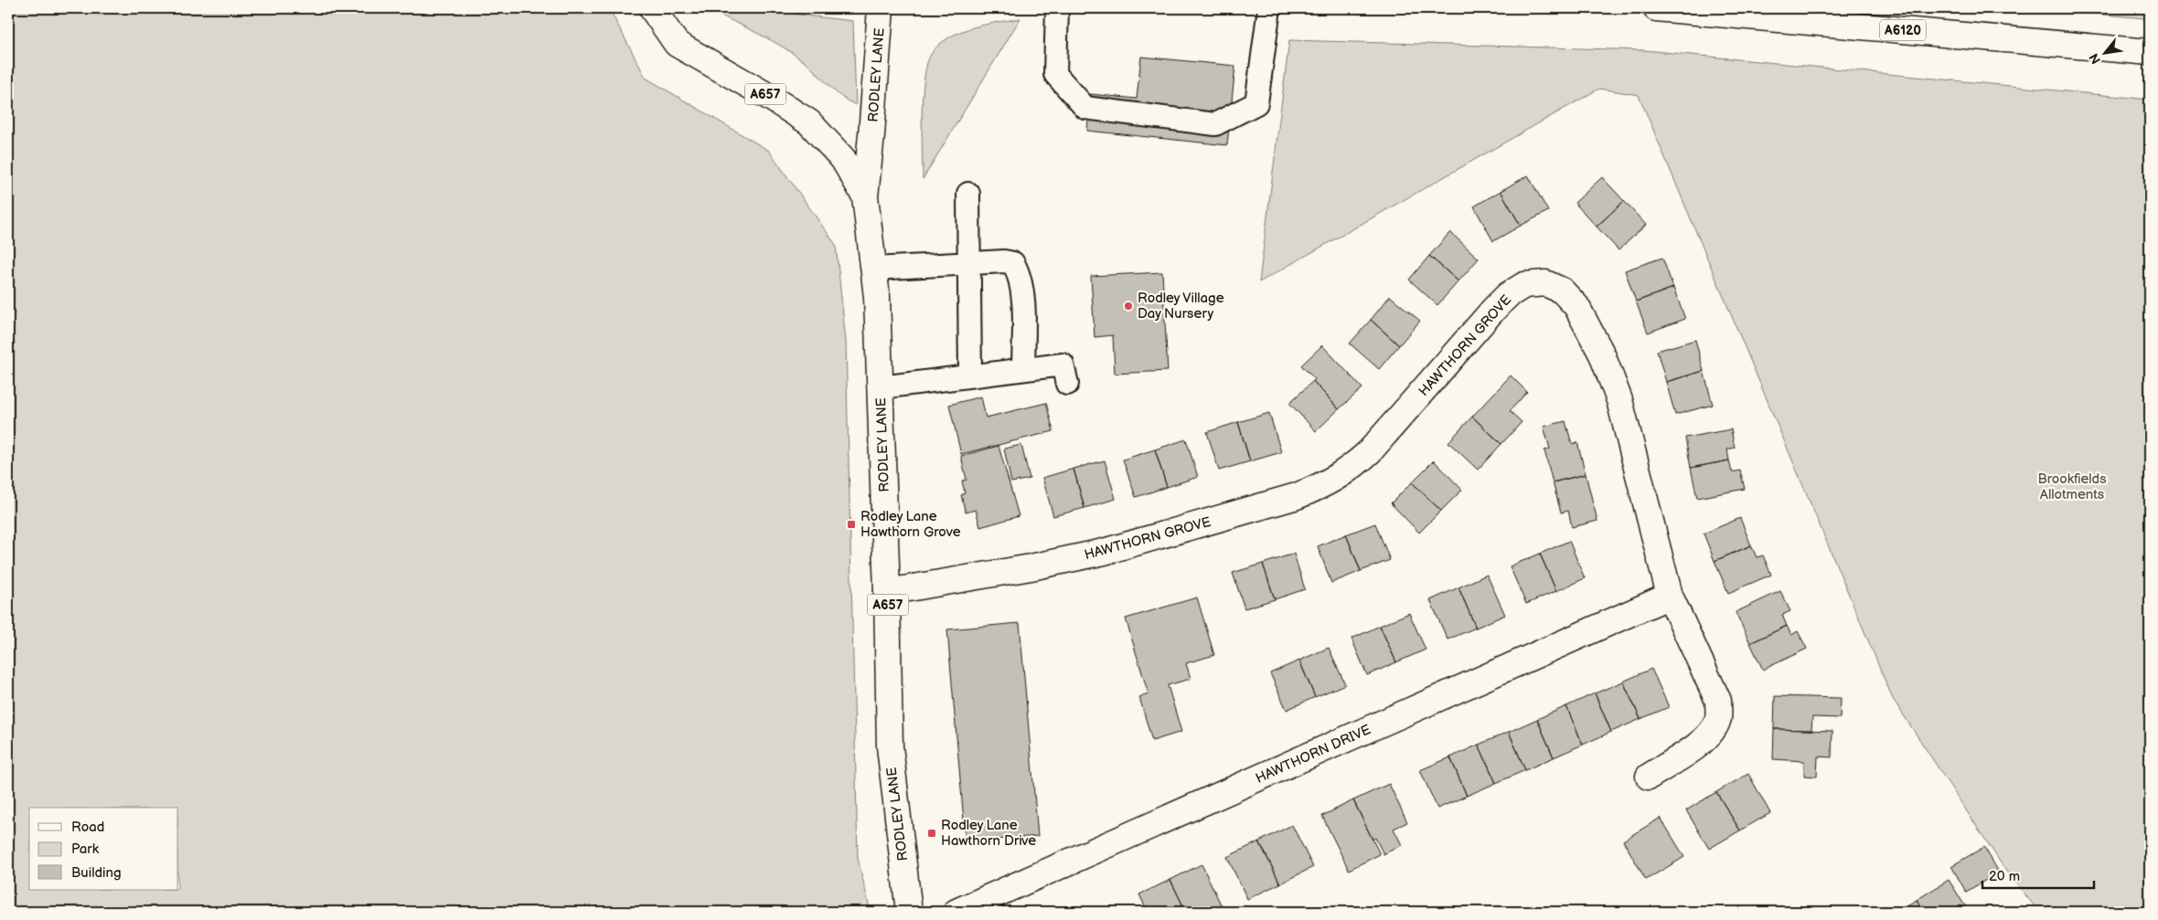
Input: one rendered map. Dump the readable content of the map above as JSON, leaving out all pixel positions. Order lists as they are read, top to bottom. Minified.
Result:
{"streets":{"main road":["A6120","RODLEY LANE","A657","HAWTHORN GROVE","HAWTHORN DRIVE"]},"crossings":[["RODLEY LANE","HAWTHORN GROVE"],["HAWTHORN GROVE","HAWTHORN DRIVE"]],"parks":["Brookfields Allotments"],"places":{"other":["Rodley Village Day Nursery"],"transit":["Rodley Lane Hawthorn Grove","Rodley Lane Hawthorn Drive"]},"legend":["Road","Park","Building"],"scale_bar":"20 m","north":"bottom left"}
